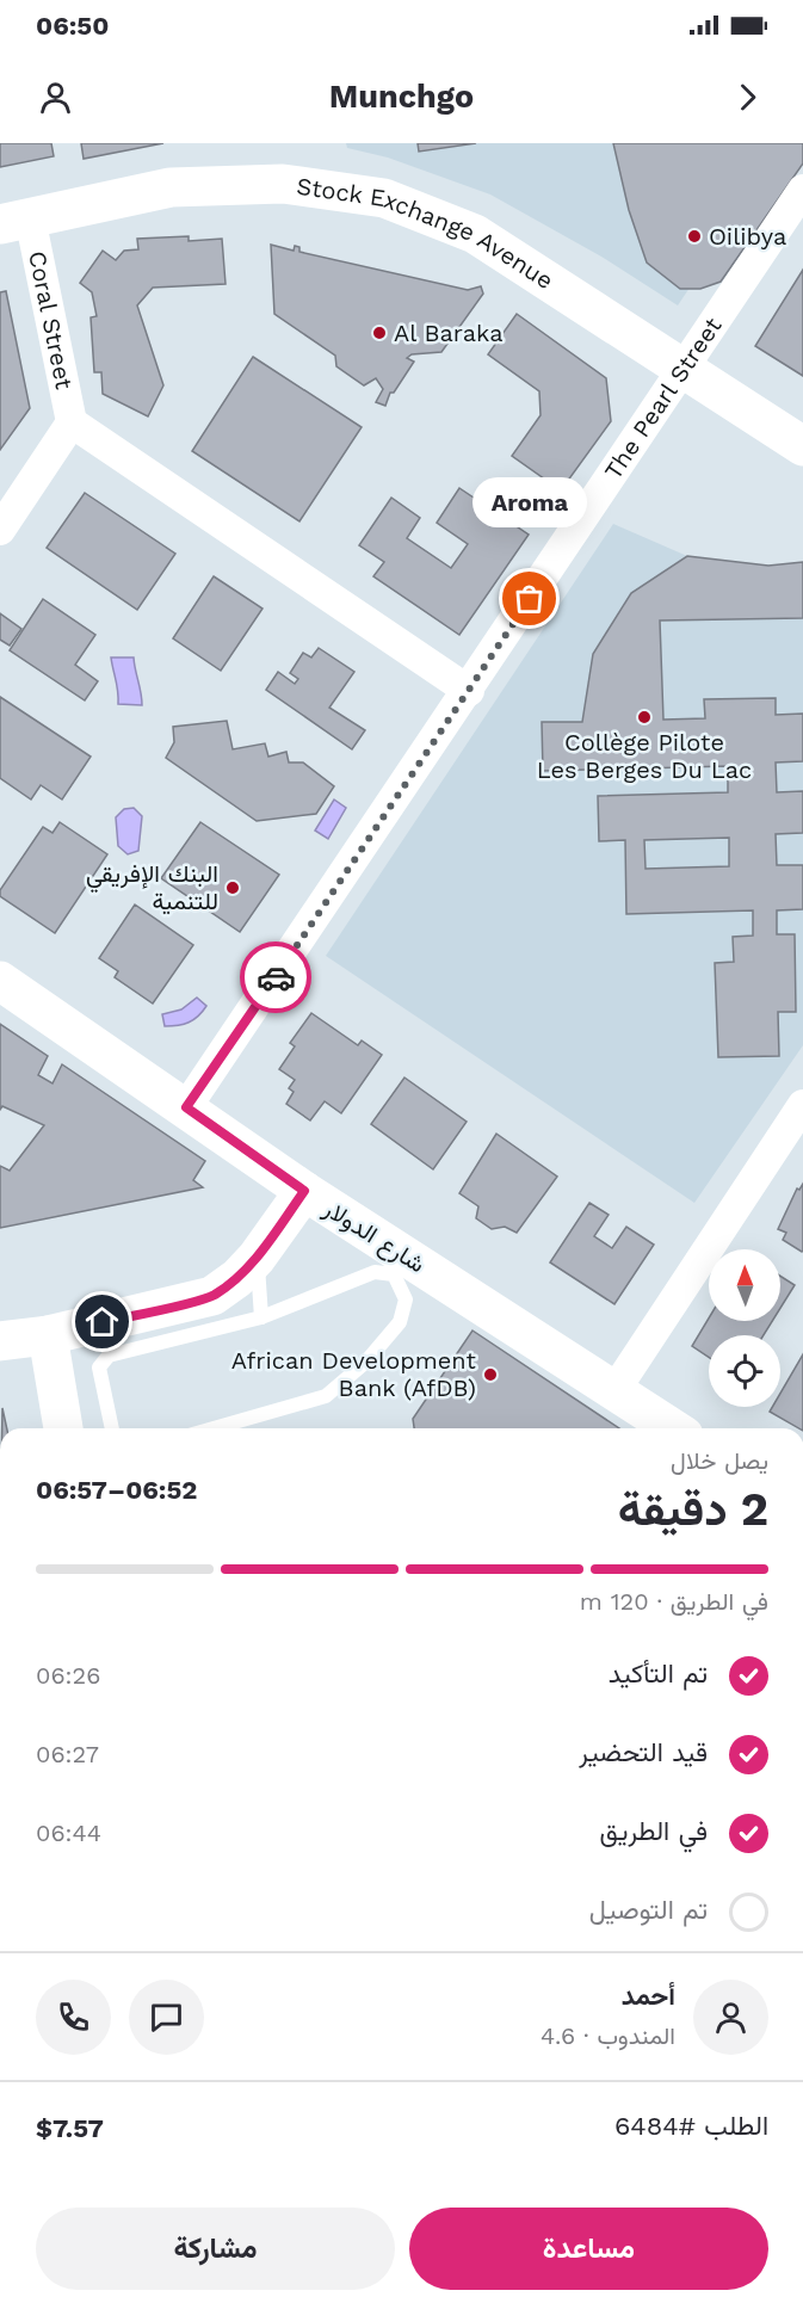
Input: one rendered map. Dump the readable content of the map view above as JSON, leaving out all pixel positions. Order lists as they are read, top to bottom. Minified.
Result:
{"streets":{"street":["Stock Exchange Avenue","Coral Street","The Pearl Street","شارع الدولار"]},"crossings":[["Stock Exchange Avenue","Coral Street"],["Stock Exchange Avenue","The Pearl Street"],["The Pearl Street","شارع الدولار"]],"places":["Oilibya","Al Baraka","Aroma","Collège Pilote Les Berges Du Lac","البنك الإفريقي للتنمية","African Development Bank (AfDB)"],"north":"top","page":{"status":"06:50","header":"Munchgo","bubble":"Aroma","heading":["2 دقيقة","يصل خلال","06:52–06:57"],"panel":["أحمد","المندوب · 4.6","الطلب #6484","$7.57"],"bar":"في الطريق · 120 m","list":[["تم التأكيد","06:26"],["قيد التحضير","06:27"],["في الطريق","06:44"],"تم التوصيل"],"buttons":["مساعدة","مشاركة"]}}
